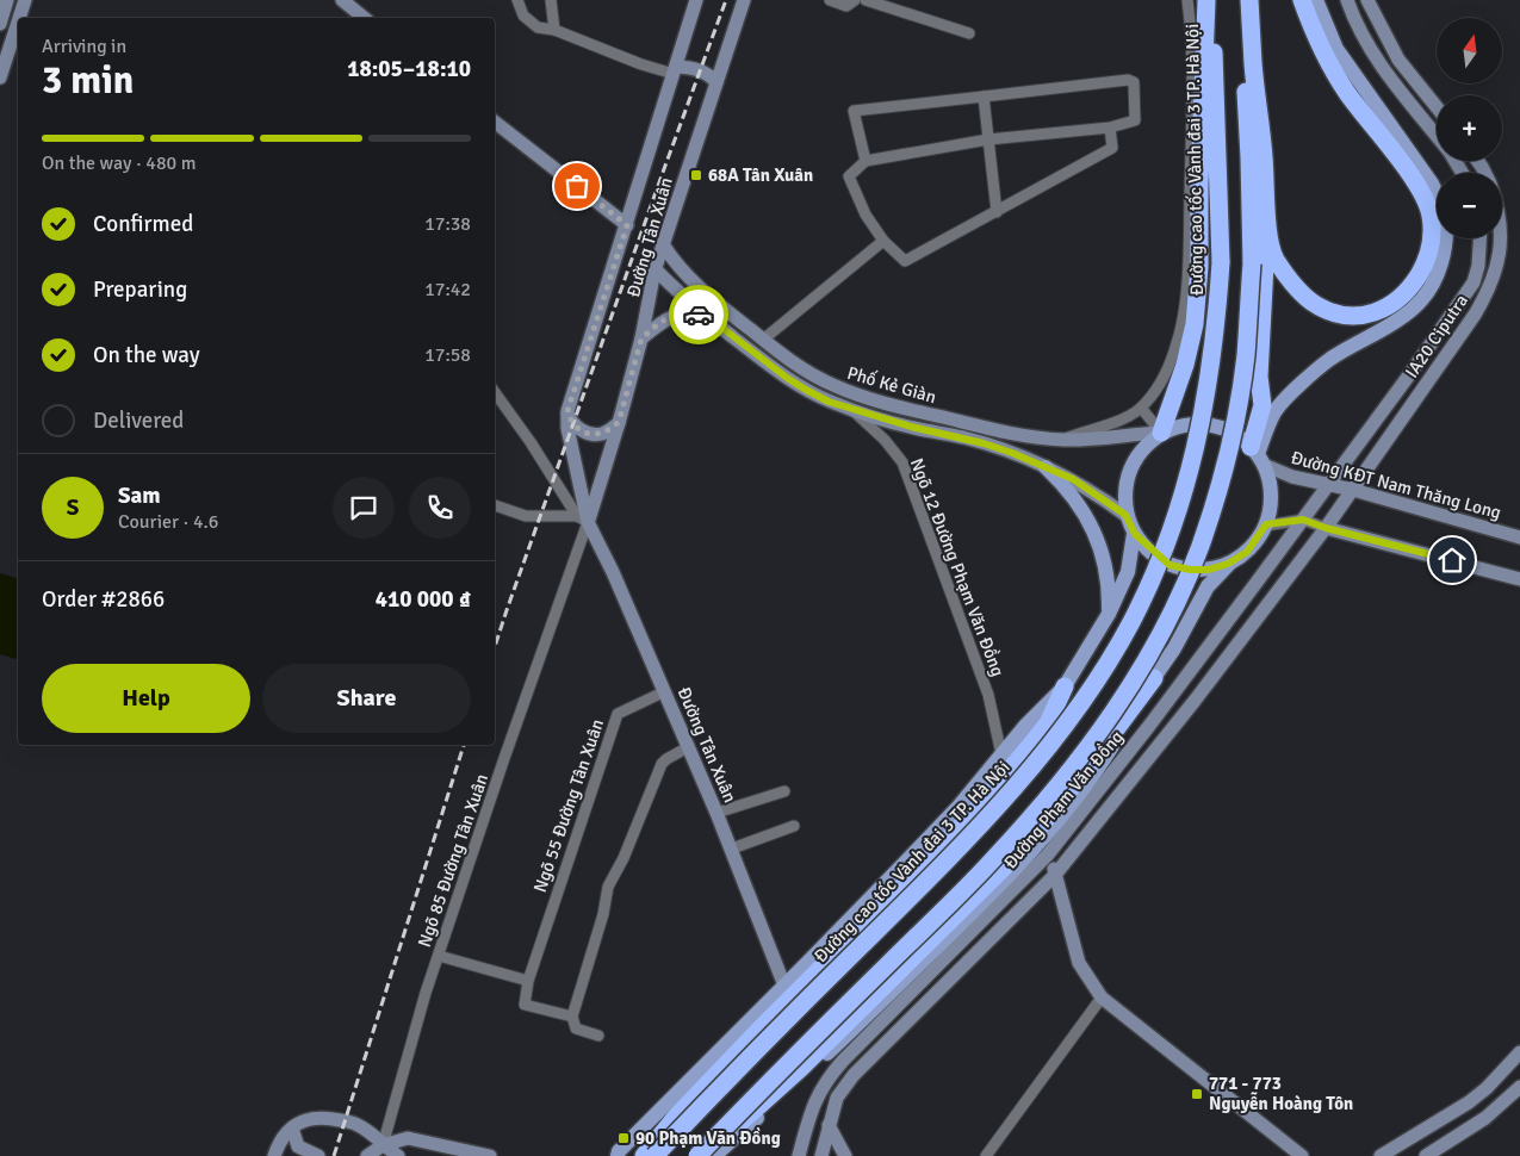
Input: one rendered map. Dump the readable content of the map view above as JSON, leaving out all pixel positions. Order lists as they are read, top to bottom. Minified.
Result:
{"streets":{"highway":["Đường cao tốc Vành đai 3 TP. Hà Nội"],"main road":["Đường Phạm Văn Đồng"],"street":["Đường Tân Xuân","IA20 Ciputra","Phố Kẻ Giàn","Đường KĐT Nam Thăng Long","Ngõ 12 Đường Phạm Văn Đồng","Ngõ 55 Đường Tân Xuân","Ngõ 85 Đường Tân Xuân"]},"crossings":[["Đường Tân Xuân","Phố Kẻ Giàn"],["Đường Tân Xuân","Ngõ 55 Đường Tân Xuân"],["Đường Tân Xuân","Ngõ 85 Đường Tân Xuân"],["IA20 Ciputra","Đường KĐT Nam Thăng Long"],["IA20 Ciputra","Đường Phạm Văn Đồng"],["Phố Kẻ Giàn","Đường KĐT Nam Thăng Long"],["Phố Kẻ Giàn","Ngõ 12 Đường Phạm Văn Đồng"],["Phố Kẻ Giàn","Đường Phạm Văn Đồng"],["Đường KĐT Nam Thăng Long","Đường Phạm Văn Đồng"]],"places":{"transit":["68A Tân Xuân","771 - 773 Nguyễn Hoàng Tôn","90 Phạm Văn Đồng"]},"north":"top","page":{"map_buttons":["+","−"],"heading":["3 min","Arriving in","18:05–18:10"],"panel":["Sam","Courier · 4.6","Order #2866","410 000 ₫"],"bar":"On the way · 480 m","list":[["Confirmed","17:38"],["Preparing","17:42"],["On the way","17:58"],"Delivered"],"round":"S","buttons":["Help","Share"]}}
